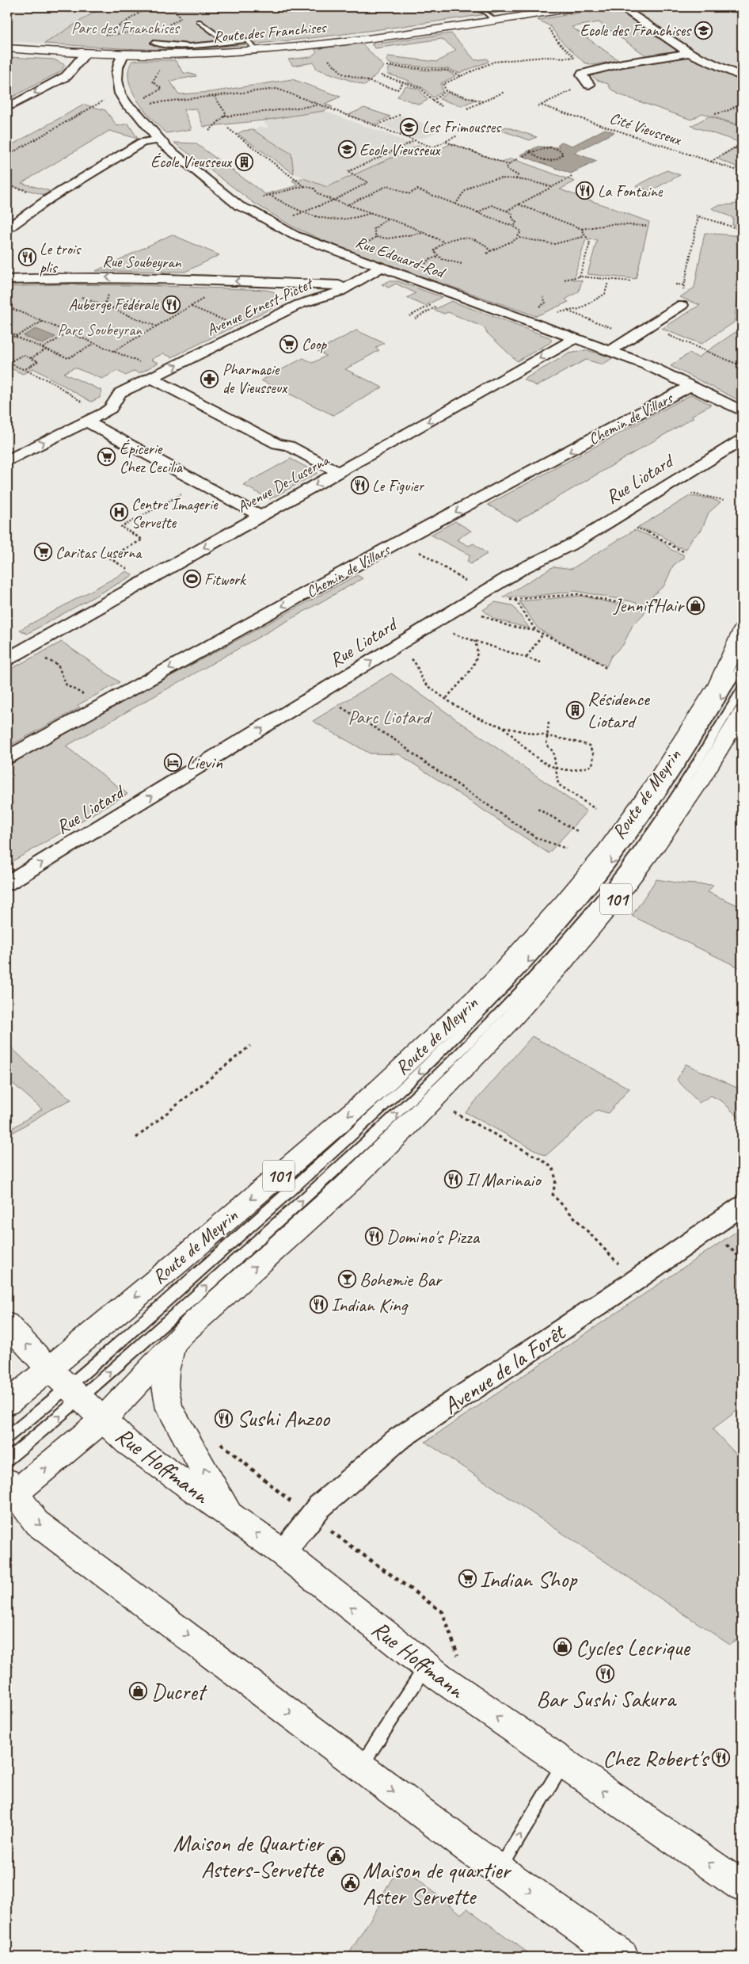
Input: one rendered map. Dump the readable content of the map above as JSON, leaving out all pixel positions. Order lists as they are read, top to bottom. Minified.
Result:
{"streets":{"main road":["Route des Franchises","Route de Meyrin","101","Rue Hoffmann"],"street":["Rue Edouard-Rod","Rue Soubeyran","Avenue Ernest-Pictet","Chemin de Villars","Rue Liotard","Avenue De-Luserna","Avenue de la Forêt"],"path":["Cité Vieusseux"]},"crossings":[["Route des Franchises","Rue Edouard-Rod"],["Rue Edouard-Rod","Avenue Ernest-Pictet"],["Rue Edouard-Rod","Chemin de Villars"],["Rue Edouard-Rod","Avenue De-Luserna"],["Rue Soubeyran","Avenue Ernest-Pictet"],["Route de Meyrin","101"],["Route de Meyrin","Rue Hoffmann"],["101","Rue Hoffmann"],["Avenue de la Forêt","Rue Hoffmann"]],"one_way":["Rue Soubeyran","Avenue Ernest-Pictet","Chemin de Villars","Rue Liotard","Avenue De-Luserna"],"parks":["Parc des Franchises","Parc Soubeyran","Parc Liotard"],"places":{"school or university":["Ecole des Franchises","Les Frimousses","Ecole Vieusseux"],"building":["École Vieusseux","Résidence Liotard"],"restaurant":["La Fontaine","Le trois plis","Auberge Fédérale","Le Figuier","Il Marinaio","Domino's Pizza","Indian King","Sushi Anzoo","Bar Sushi Sakura","Chez Robert's"],"supermarket":["Coop","Épicerie Chez Cecilia","Caritas Luserna","Indian Shop"],"pharmacy":["Pharmacie de Vieusseux"],"hospital":["Centre Imagerie Servette"],"sports":["Fitwork"],"shop":["Jennif’Hair","Cycles Lecrique","Ducret"],"hotel":["Lievin"],"bar":["Bohemie Bar"],"public building":["Maison de Quartier Asters-Servette","Maison de quartier Aster Servette"]}}
